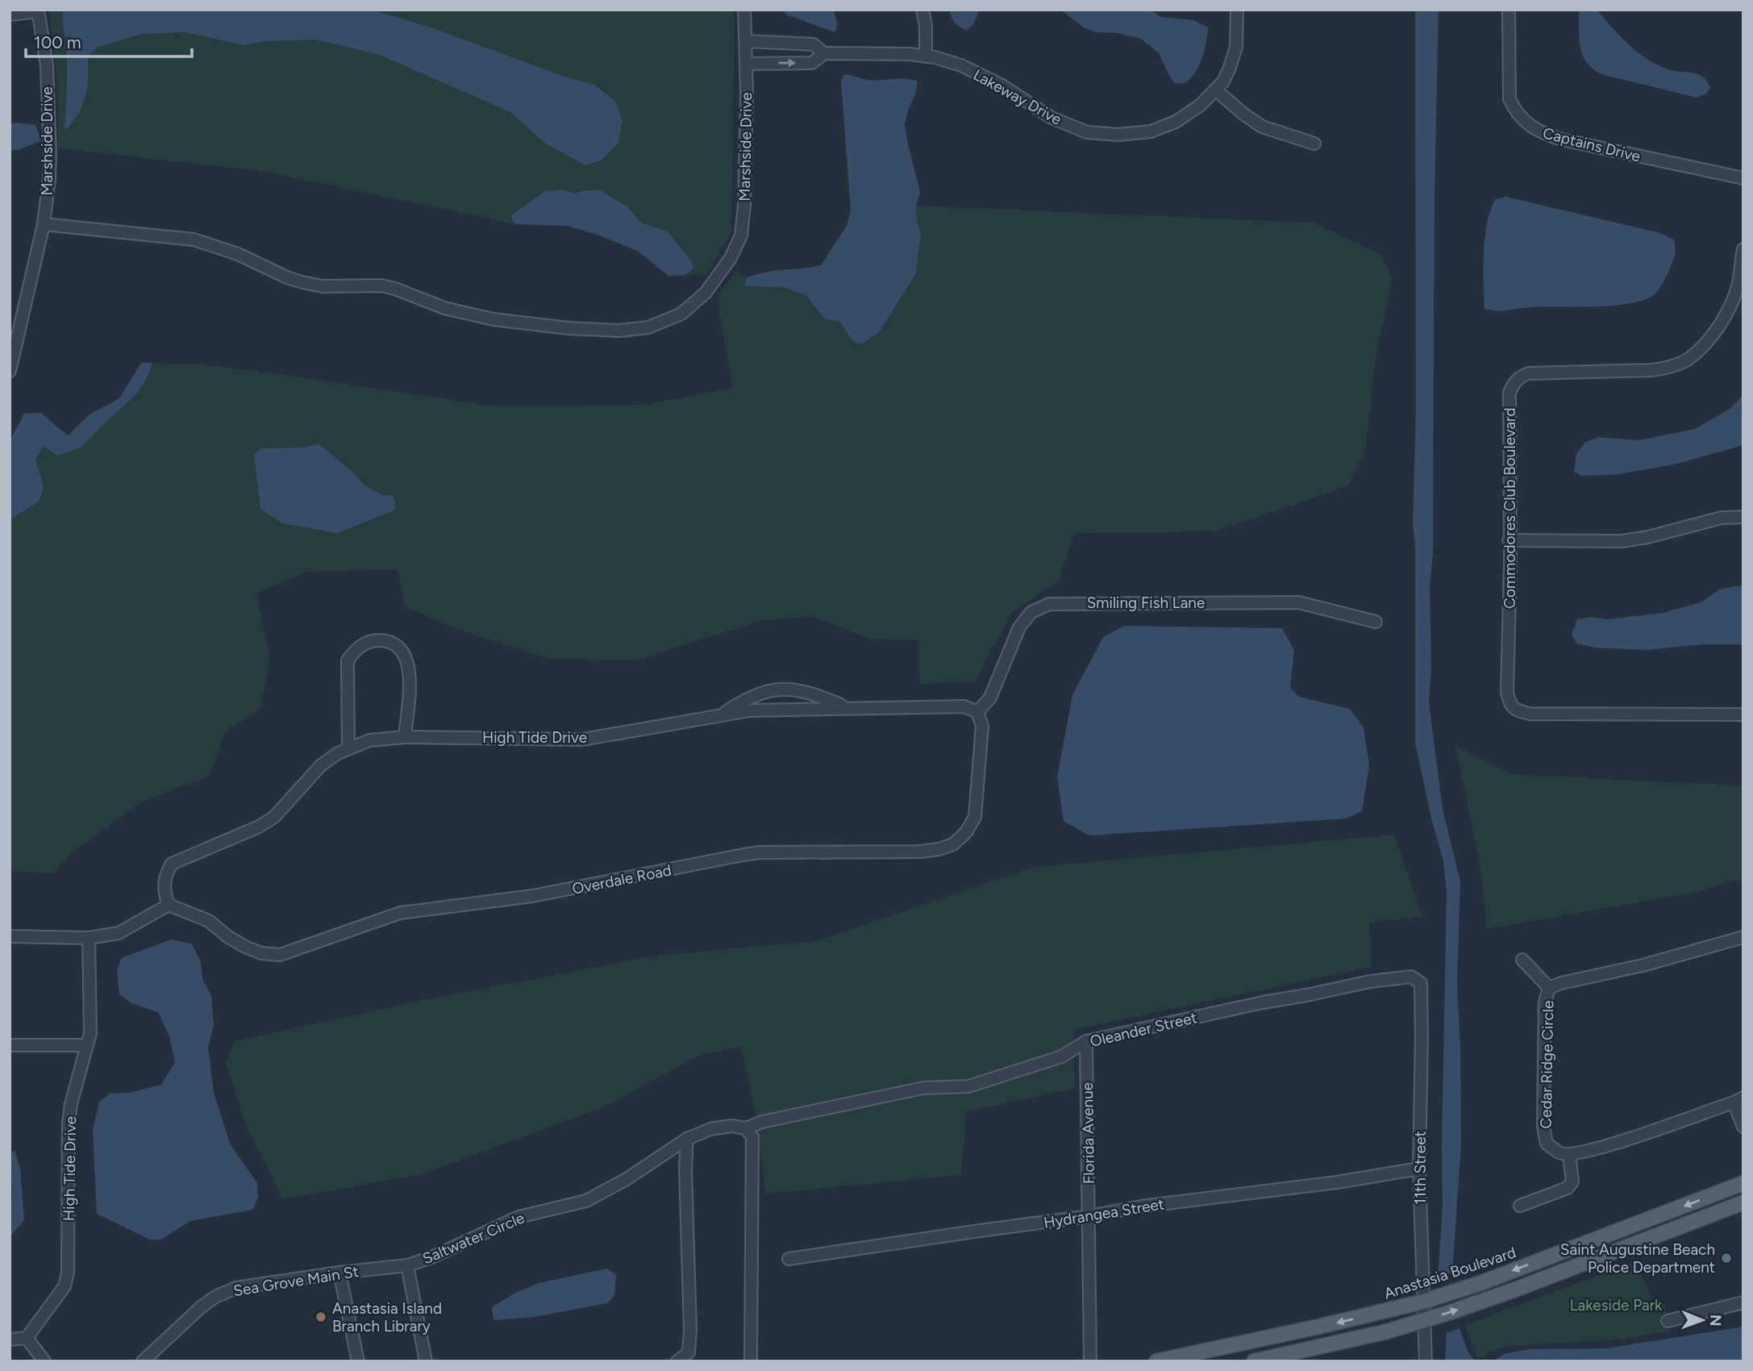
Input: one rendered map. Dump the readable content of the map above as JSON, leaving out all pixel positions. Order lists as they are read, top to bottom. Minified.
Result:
{"streets":{"main road":["Anastasia Boulevard"],"street":["Lakeway Drive","Marshside Drive","Captains Drive","Commodores Club Boulevard","Smiling Fish Lane","High Tide Drive","Overdale Road","Oleander Street","Cedar Ridge Circle","Florida Avenue","11th Street","Hydrangea Street","Saltwater Circle","Sea Grove Main St"]},"crossings":[["Lakeway Drive","Marshside Drive"],["Smiling Fish Lane","High Tide Drive"],["Smiling Fish Lane","Overdale Road"],["High Tide Drive","Overdale Road"],["Oleander Street","Florida Avenue"],["Oleander Street","11th Street"],["Oleander Street","Saltwater Circle"],["Florida Avenue","Hydrangea Street"],["11th Street","Hydrangea Street"],["11th Street","Anastasia Boulevard"],["Saltwater Circle","Sea Grove Main St"]],"parks":["Lakeside Park"],"places":["Saint Augustine Beach Police Department","Anastasia Island Branch Library"],"scale_bar":"100 m","north":"right"}
